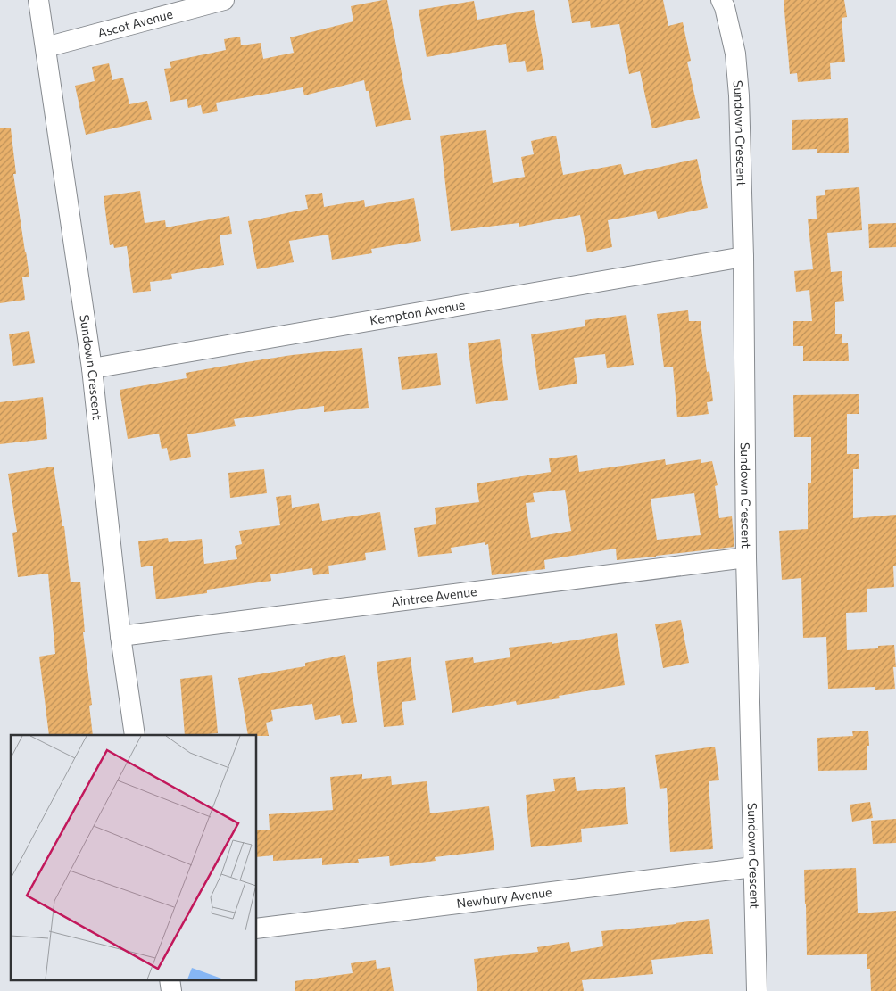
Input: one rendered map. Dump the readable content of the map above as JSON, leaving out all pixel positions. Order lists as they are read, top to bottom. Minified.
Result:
{"streets":{"street":["Ascot Avenue","Sundown Crescent","Kempton Avenue","Aintree Avenue","Newbury Avenue"]},"crossings":[["Ascot Avenue","Sundown Crescent"],["Sundown Crescent","Kempton Avenue"],["Sundown Crescent","Aintree Avenue"],["Sundown Crescent","Newbury Avenue"]]}
